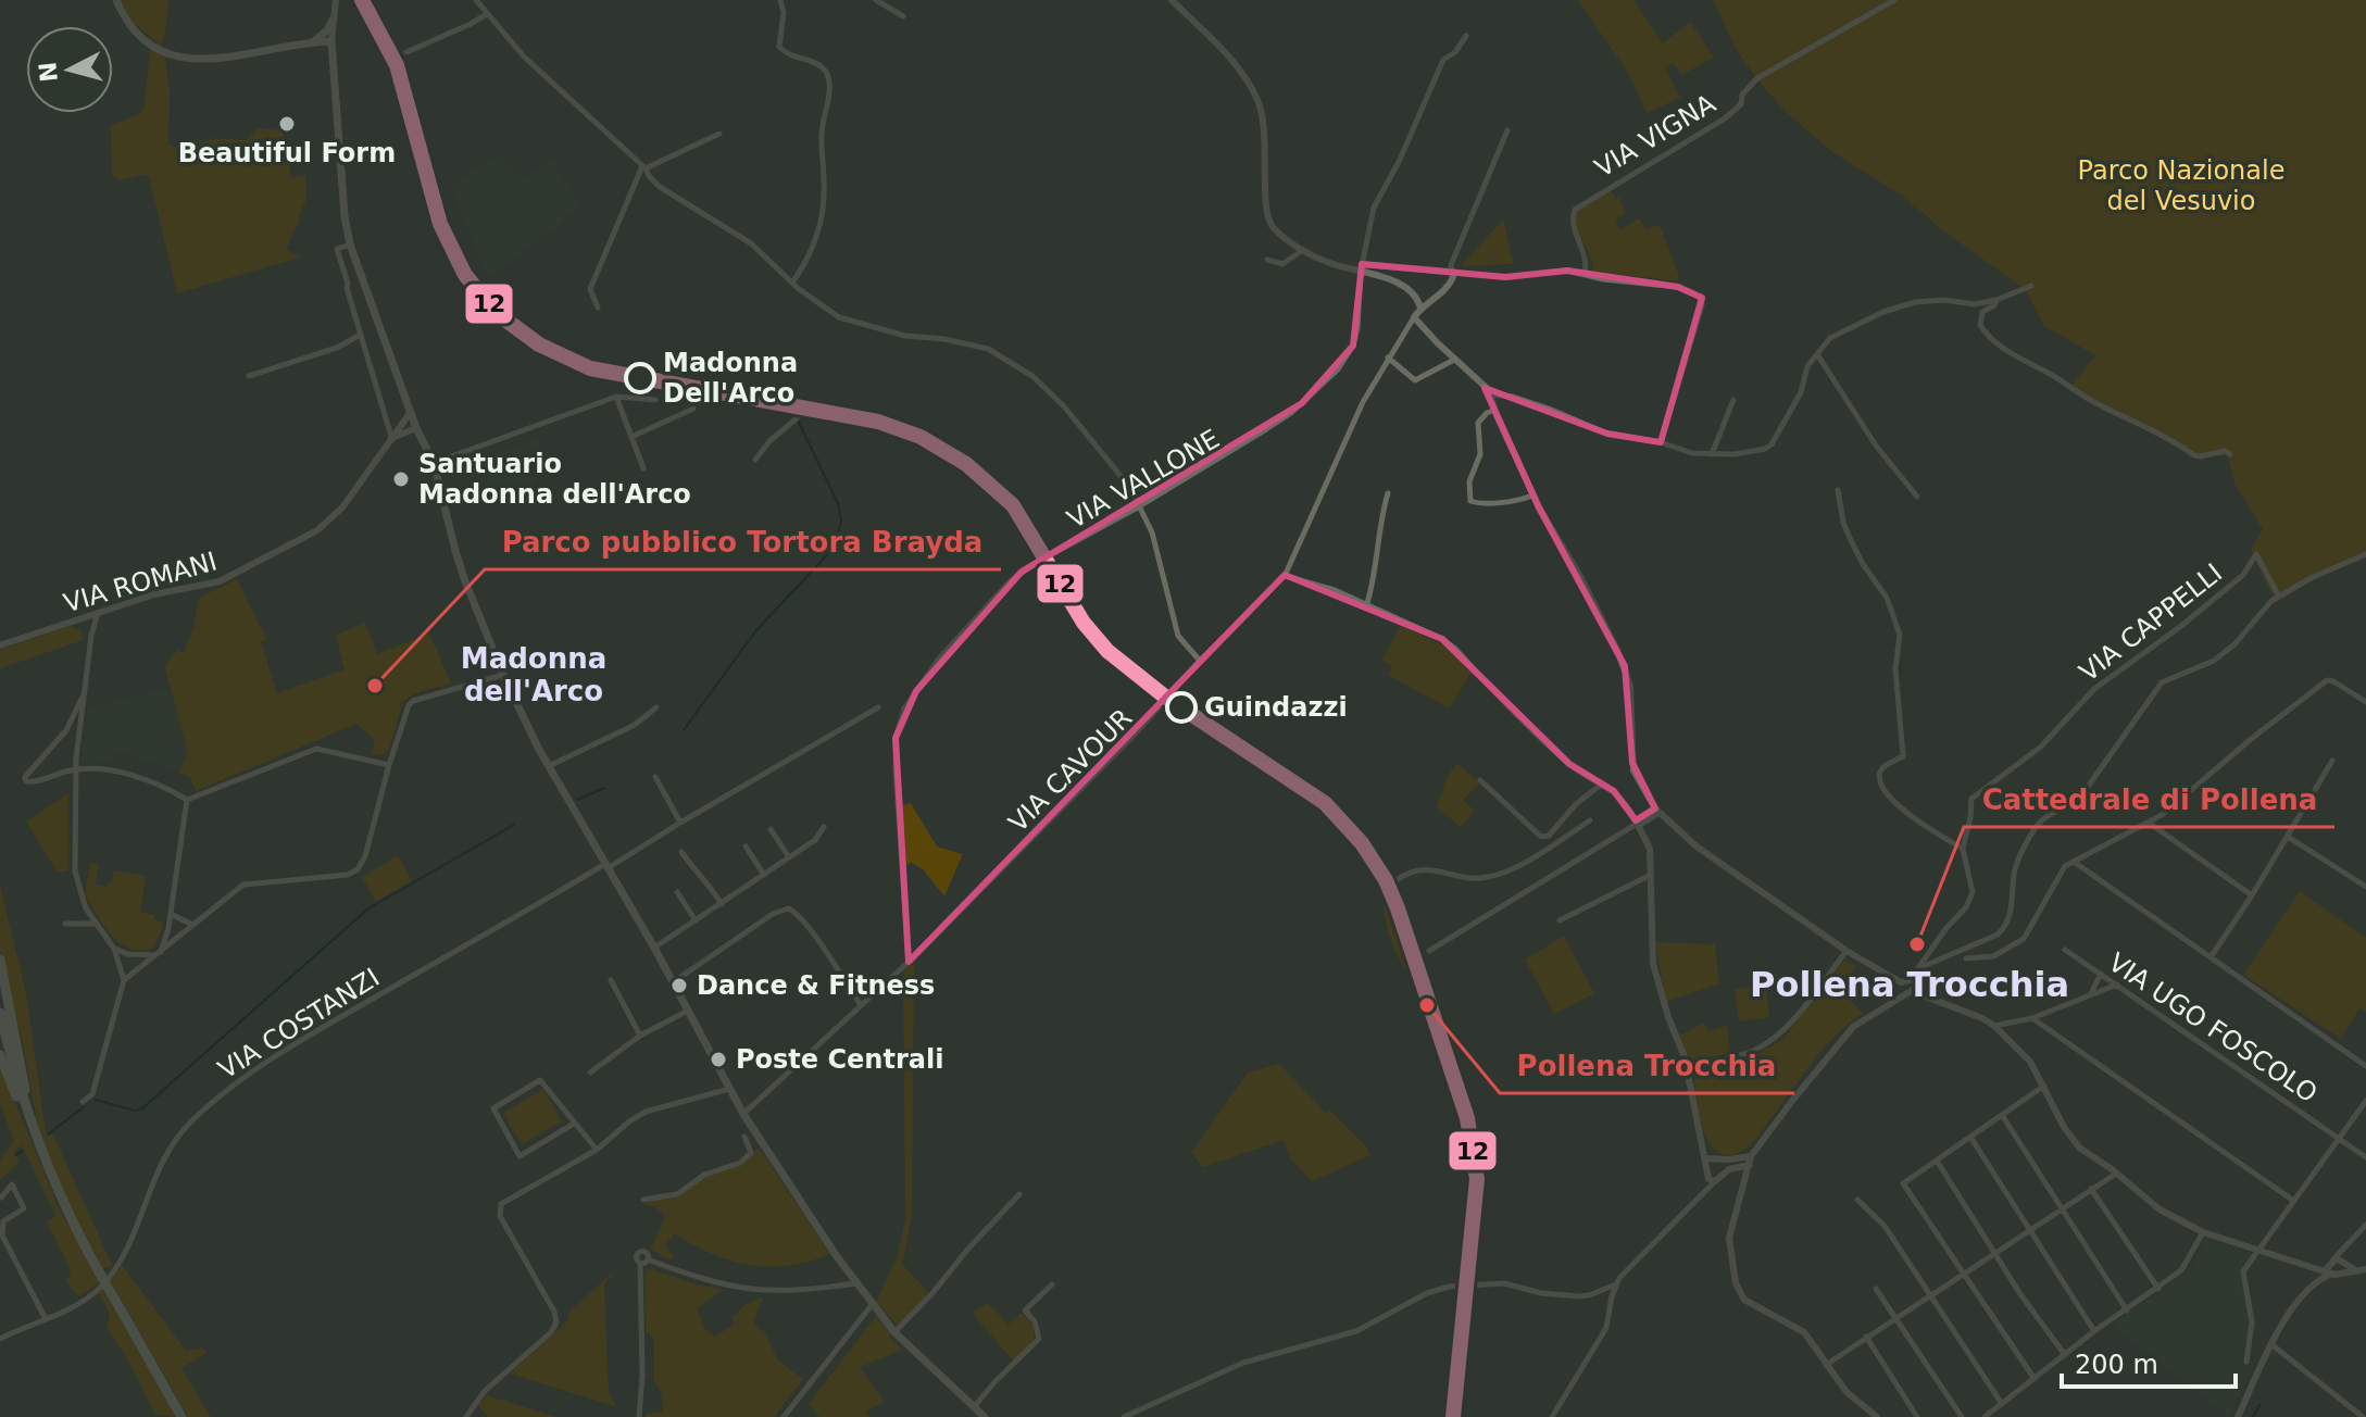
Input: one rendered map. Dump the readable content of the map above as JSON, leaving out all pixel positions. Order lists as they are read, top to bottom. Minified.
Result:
{"streets":{"street":["VIA VIGNA","VIA VALLONE","VIA ROMANI","VIA CAPPELLI","VIA CAVOUR","VIA COSTANZI","VIA UGO FOSCOLO"]},"crossings":[["VIA VALLONE","VIA CAVOUR"]],"districts":["Madonna dell'Arco","Pollena Trocchia"],"parks":["Parco Nazionale del Vesuvio"],"places":["Beautiful Form","Madonna Dell'Arco","Santuario Madonna dell'Arco","Parco pubblico Tortora Brayda","Guindazzi","Cattedrale di Pollena","Dance & Fitness","Pollena Trocchia","Poste Centrali"],"lines":["transit line 12"],"scale_bar":"200 m","north":"left"}
